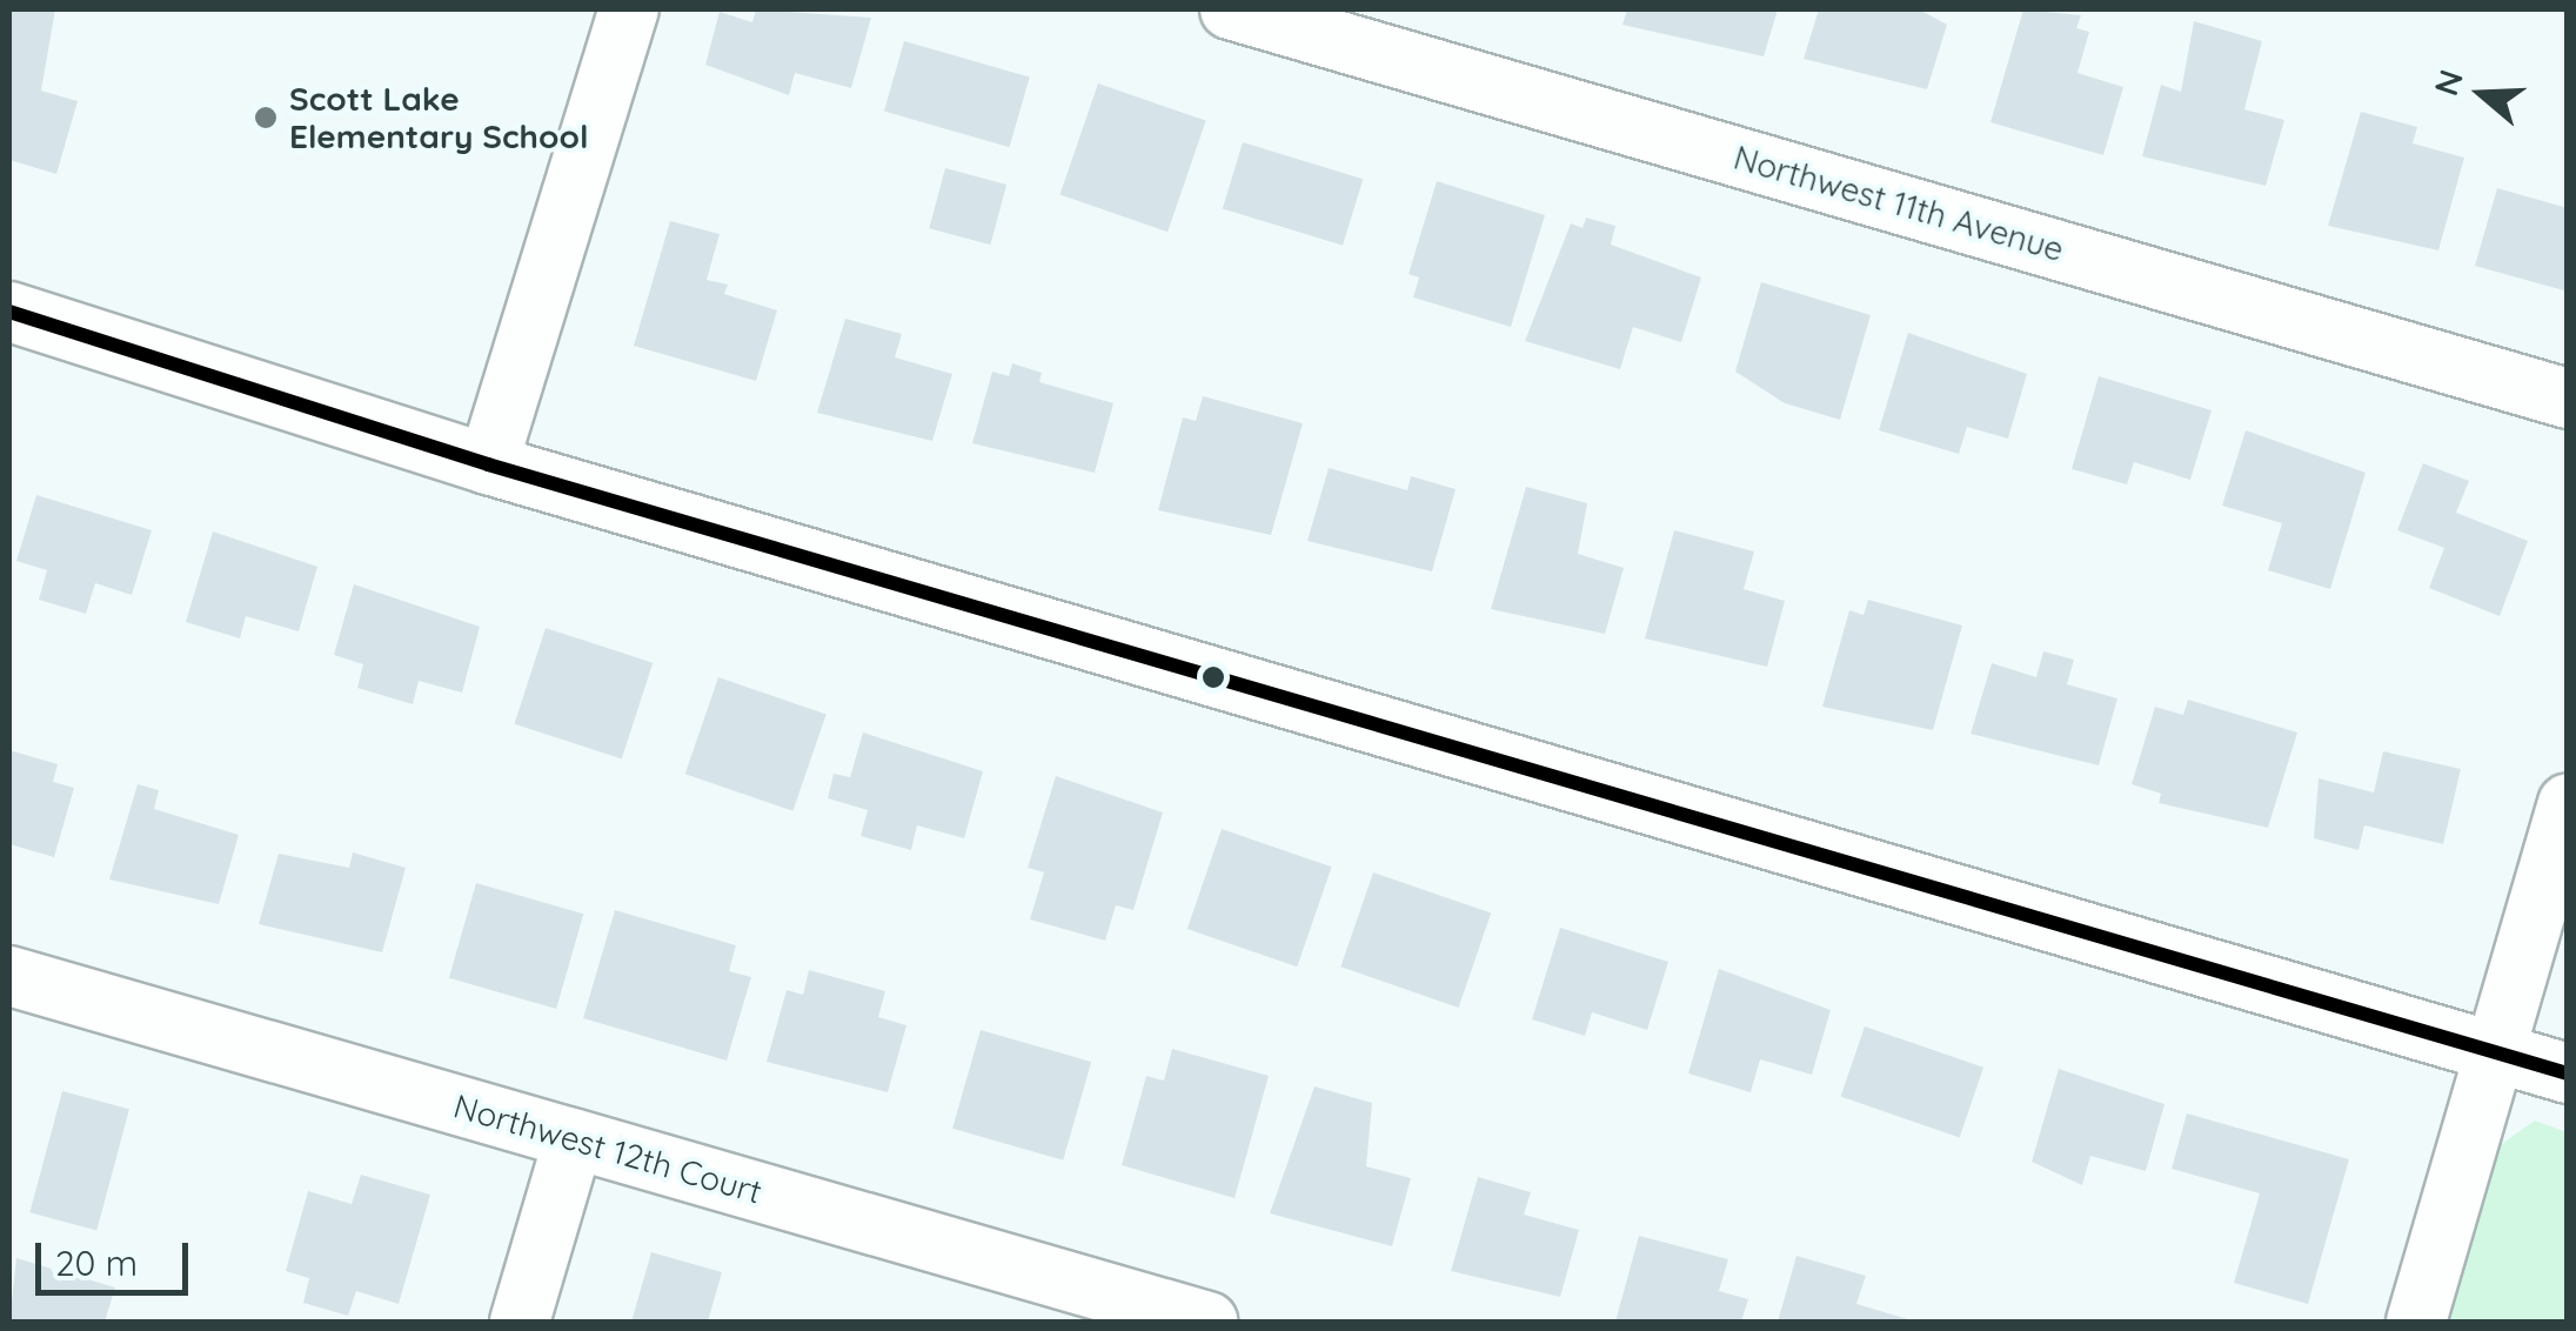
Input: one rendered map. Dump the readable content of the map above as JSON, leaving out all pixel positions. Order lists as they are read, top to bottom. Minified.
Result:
{"streets":{"street":["Northwest 11th Avenue","Northwest 12th Court"]},"places":["Scott Lake Elementary School"],"scale_bar":"20 m","north":"left"}
